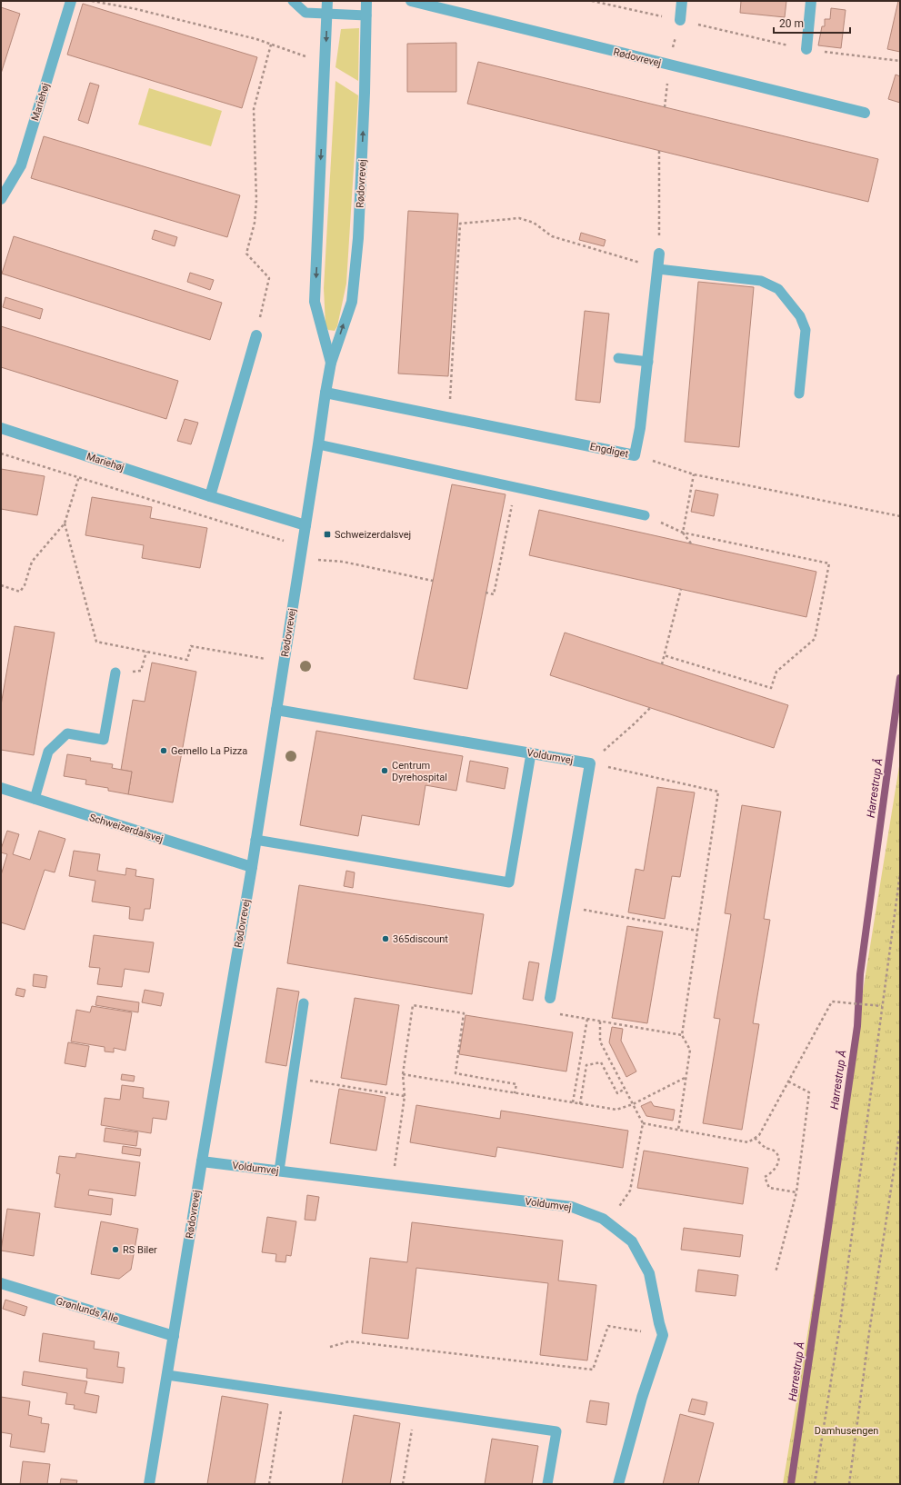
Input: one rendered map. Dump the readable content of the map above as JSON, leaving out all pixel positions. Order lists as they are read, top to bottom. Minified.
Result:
{"streets":{"street":["Rødovrevej","Mariehøj","Engdiget","Voldumvej","Schweizerdalsvej","Grønlunds Alle"]},"crossings":[["Rødovrevej","Mariehøj"],["Rødovrevej","Engdiget"],["Rødovrevej","Voldumvej"],["Rødovrevej","Schweizerdalsvej"],["Rødovrevej","Grønlunds Alle"]],"water":["Harrestrup Å"],"parks":["Damhusengen"],"places":{"transit":["Schweizerdalsvej"],"other":["Gemello La Pizza","Centrum Dyrehospital","365discount","RS Biler"]},"scale_bar":"20 m"}
